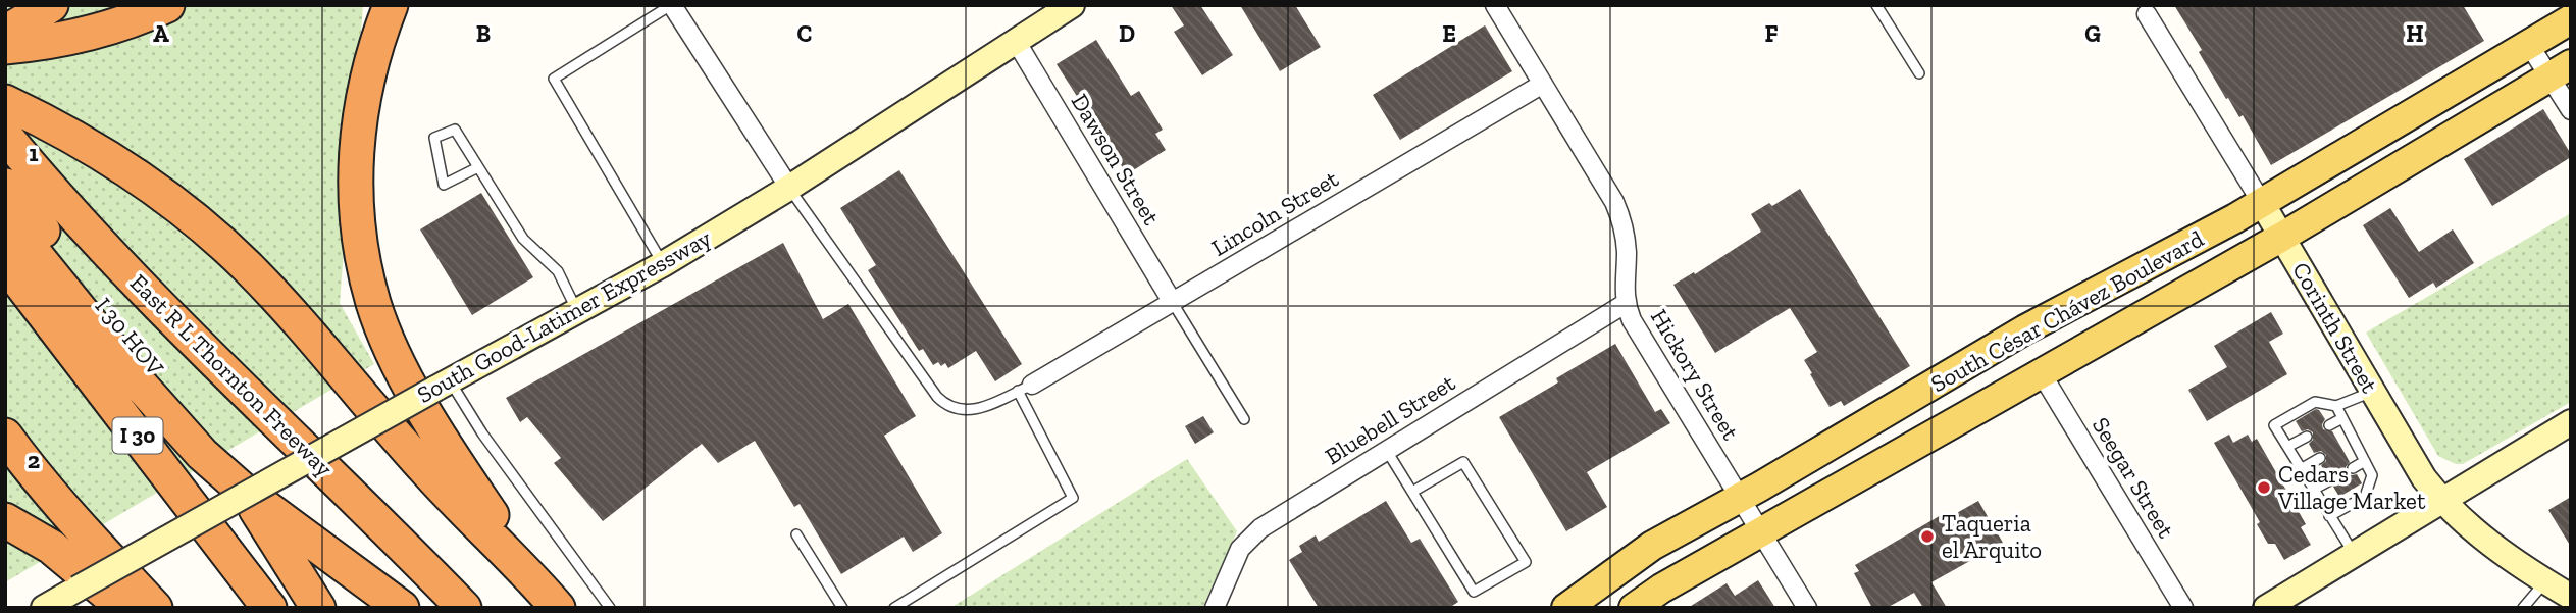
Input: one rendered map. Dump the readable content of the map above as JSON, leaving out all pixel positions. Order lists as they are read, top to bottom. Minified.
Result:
{"streets":{"highway":["I 30 HOV","East R L Thornton Freeway","I 30"],"main road":["South César Chávez Boulevard","South Good-Latimer Expressway","Corinth Street"],"street":["Dawson Street","Lincoln Street","Hickory Street","Bluebell Street","Seegar Street"]},"crossings":[["Dawson Street","Lincoln Street"],["Dawson Street","South Good-Latimer Expressway"],["Lincoln Street","Hickory Street"],["South César Chávez Boulevard","Corinth Street"],["South César Chávez Boulevard","Hickory Street"],["South César Chávez Boulevard","Seegar Street"],["Hickory Street","Bluebell Street"]],"places":["Cedars Village Market","Taqueria el Arquito"],"grid":{"columns":["A","B","C","D","E","F","G","H"],"rows":["1","2"]}}
